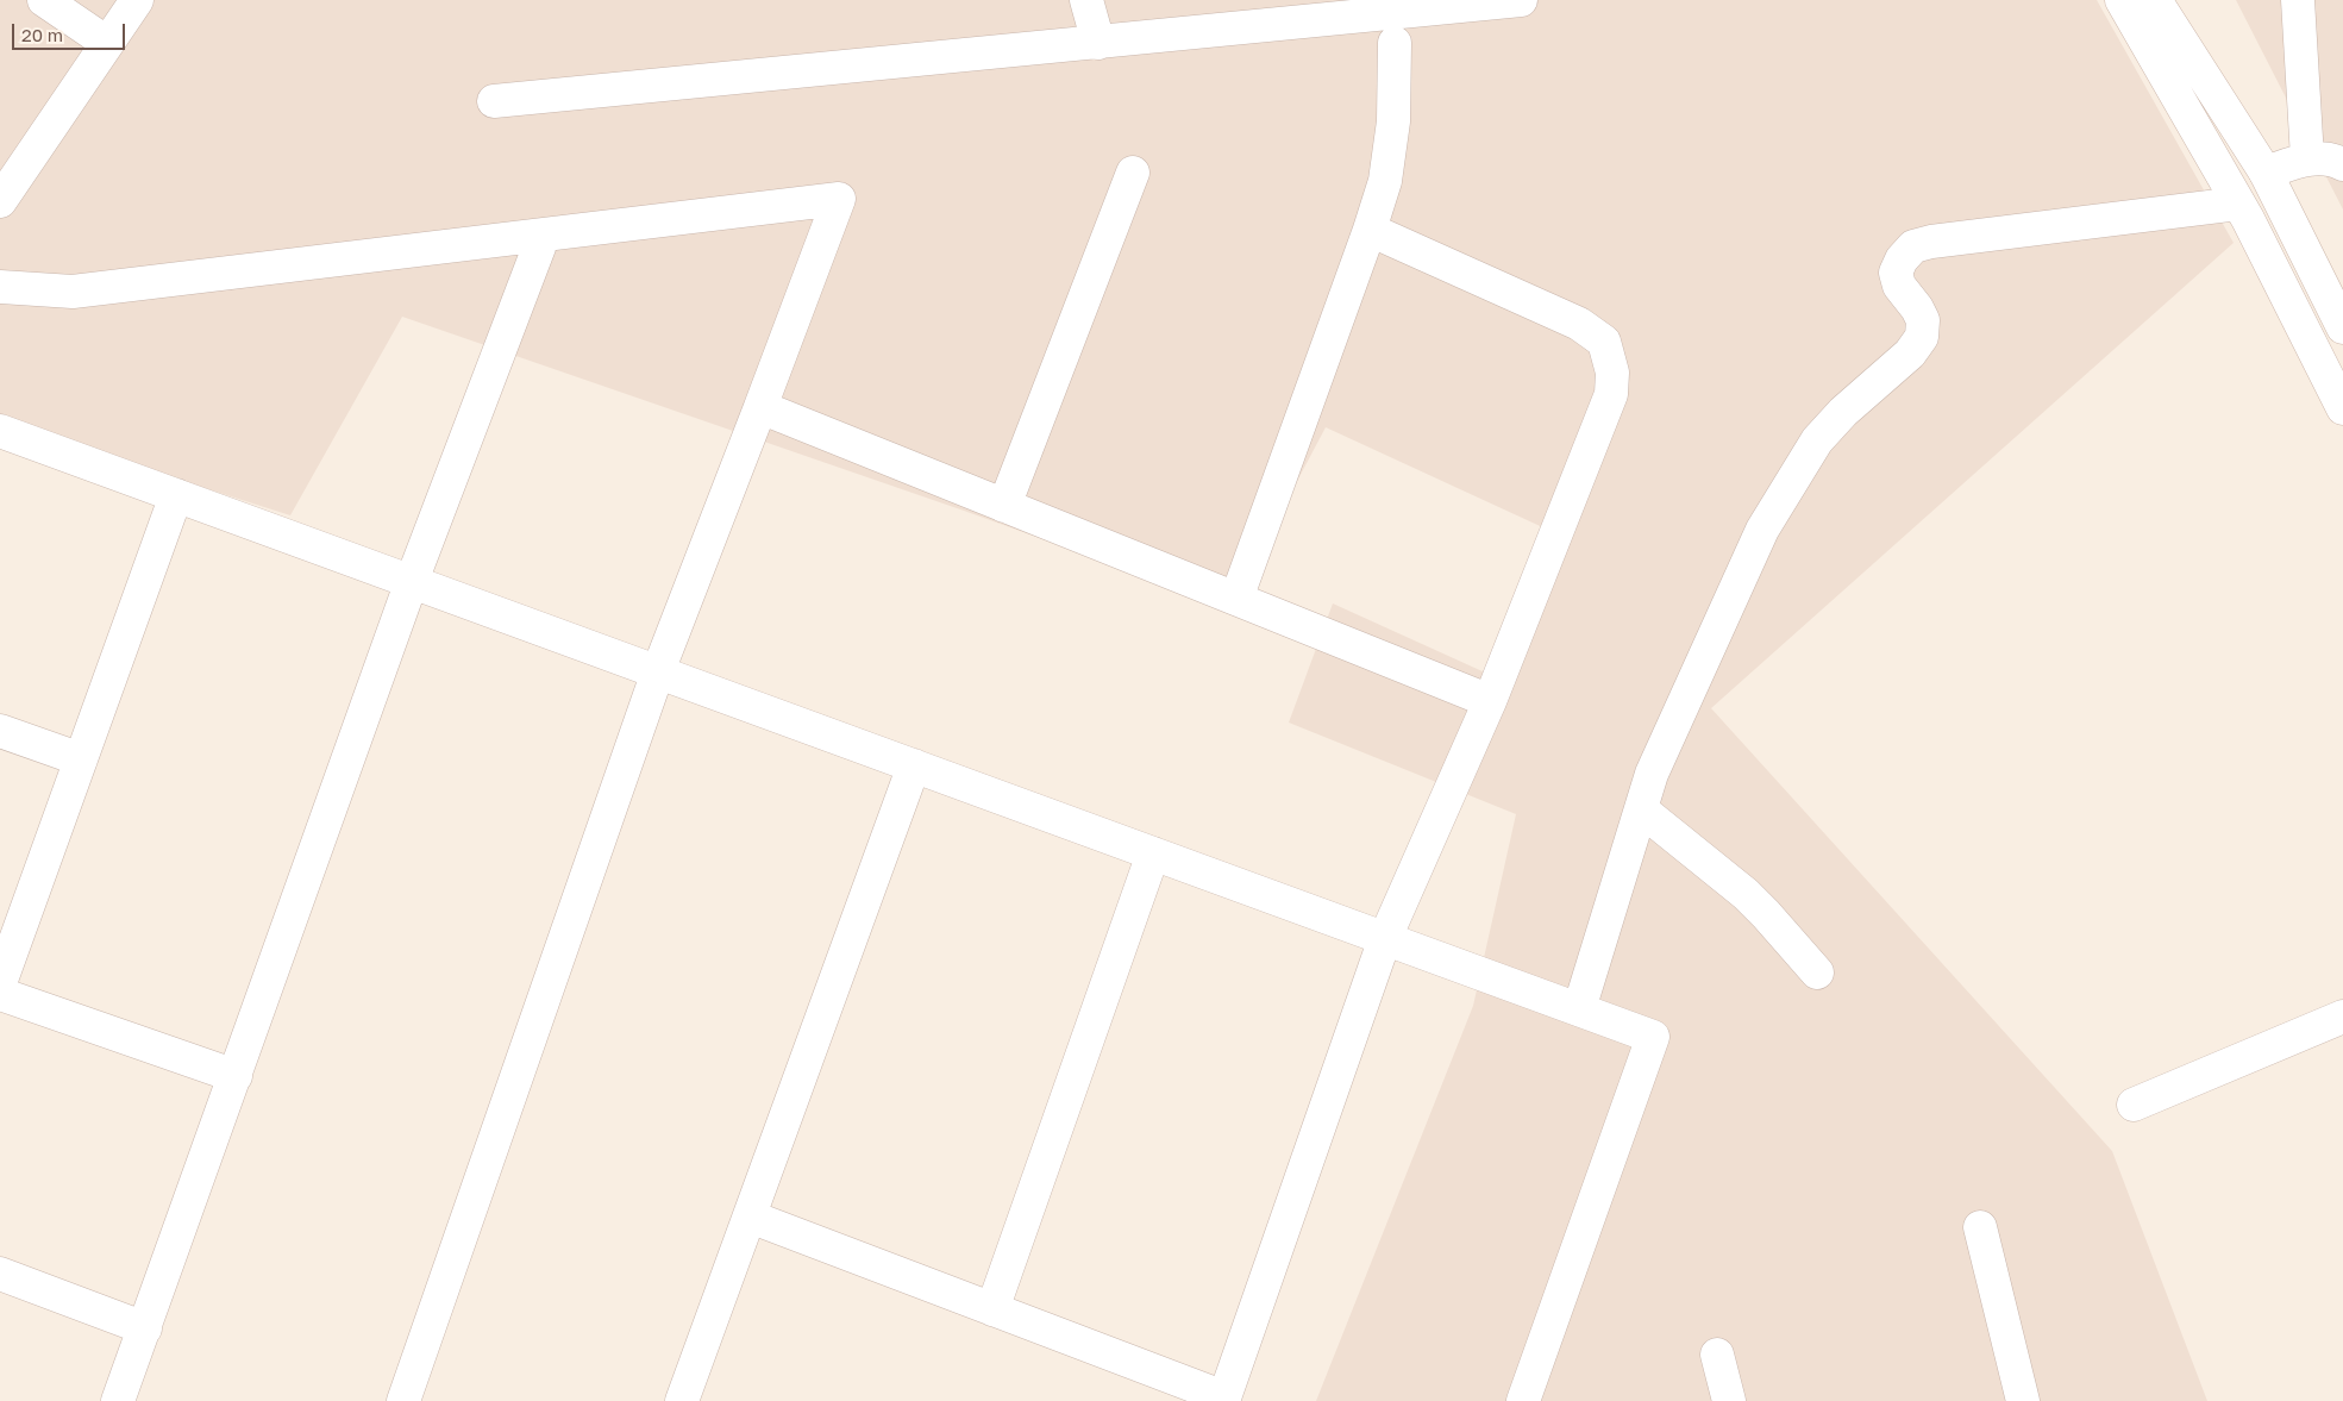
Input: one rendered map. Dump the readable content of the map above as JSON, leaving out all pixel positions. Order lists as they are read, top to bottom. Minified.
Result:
{"scale_bar":"20 m"}
